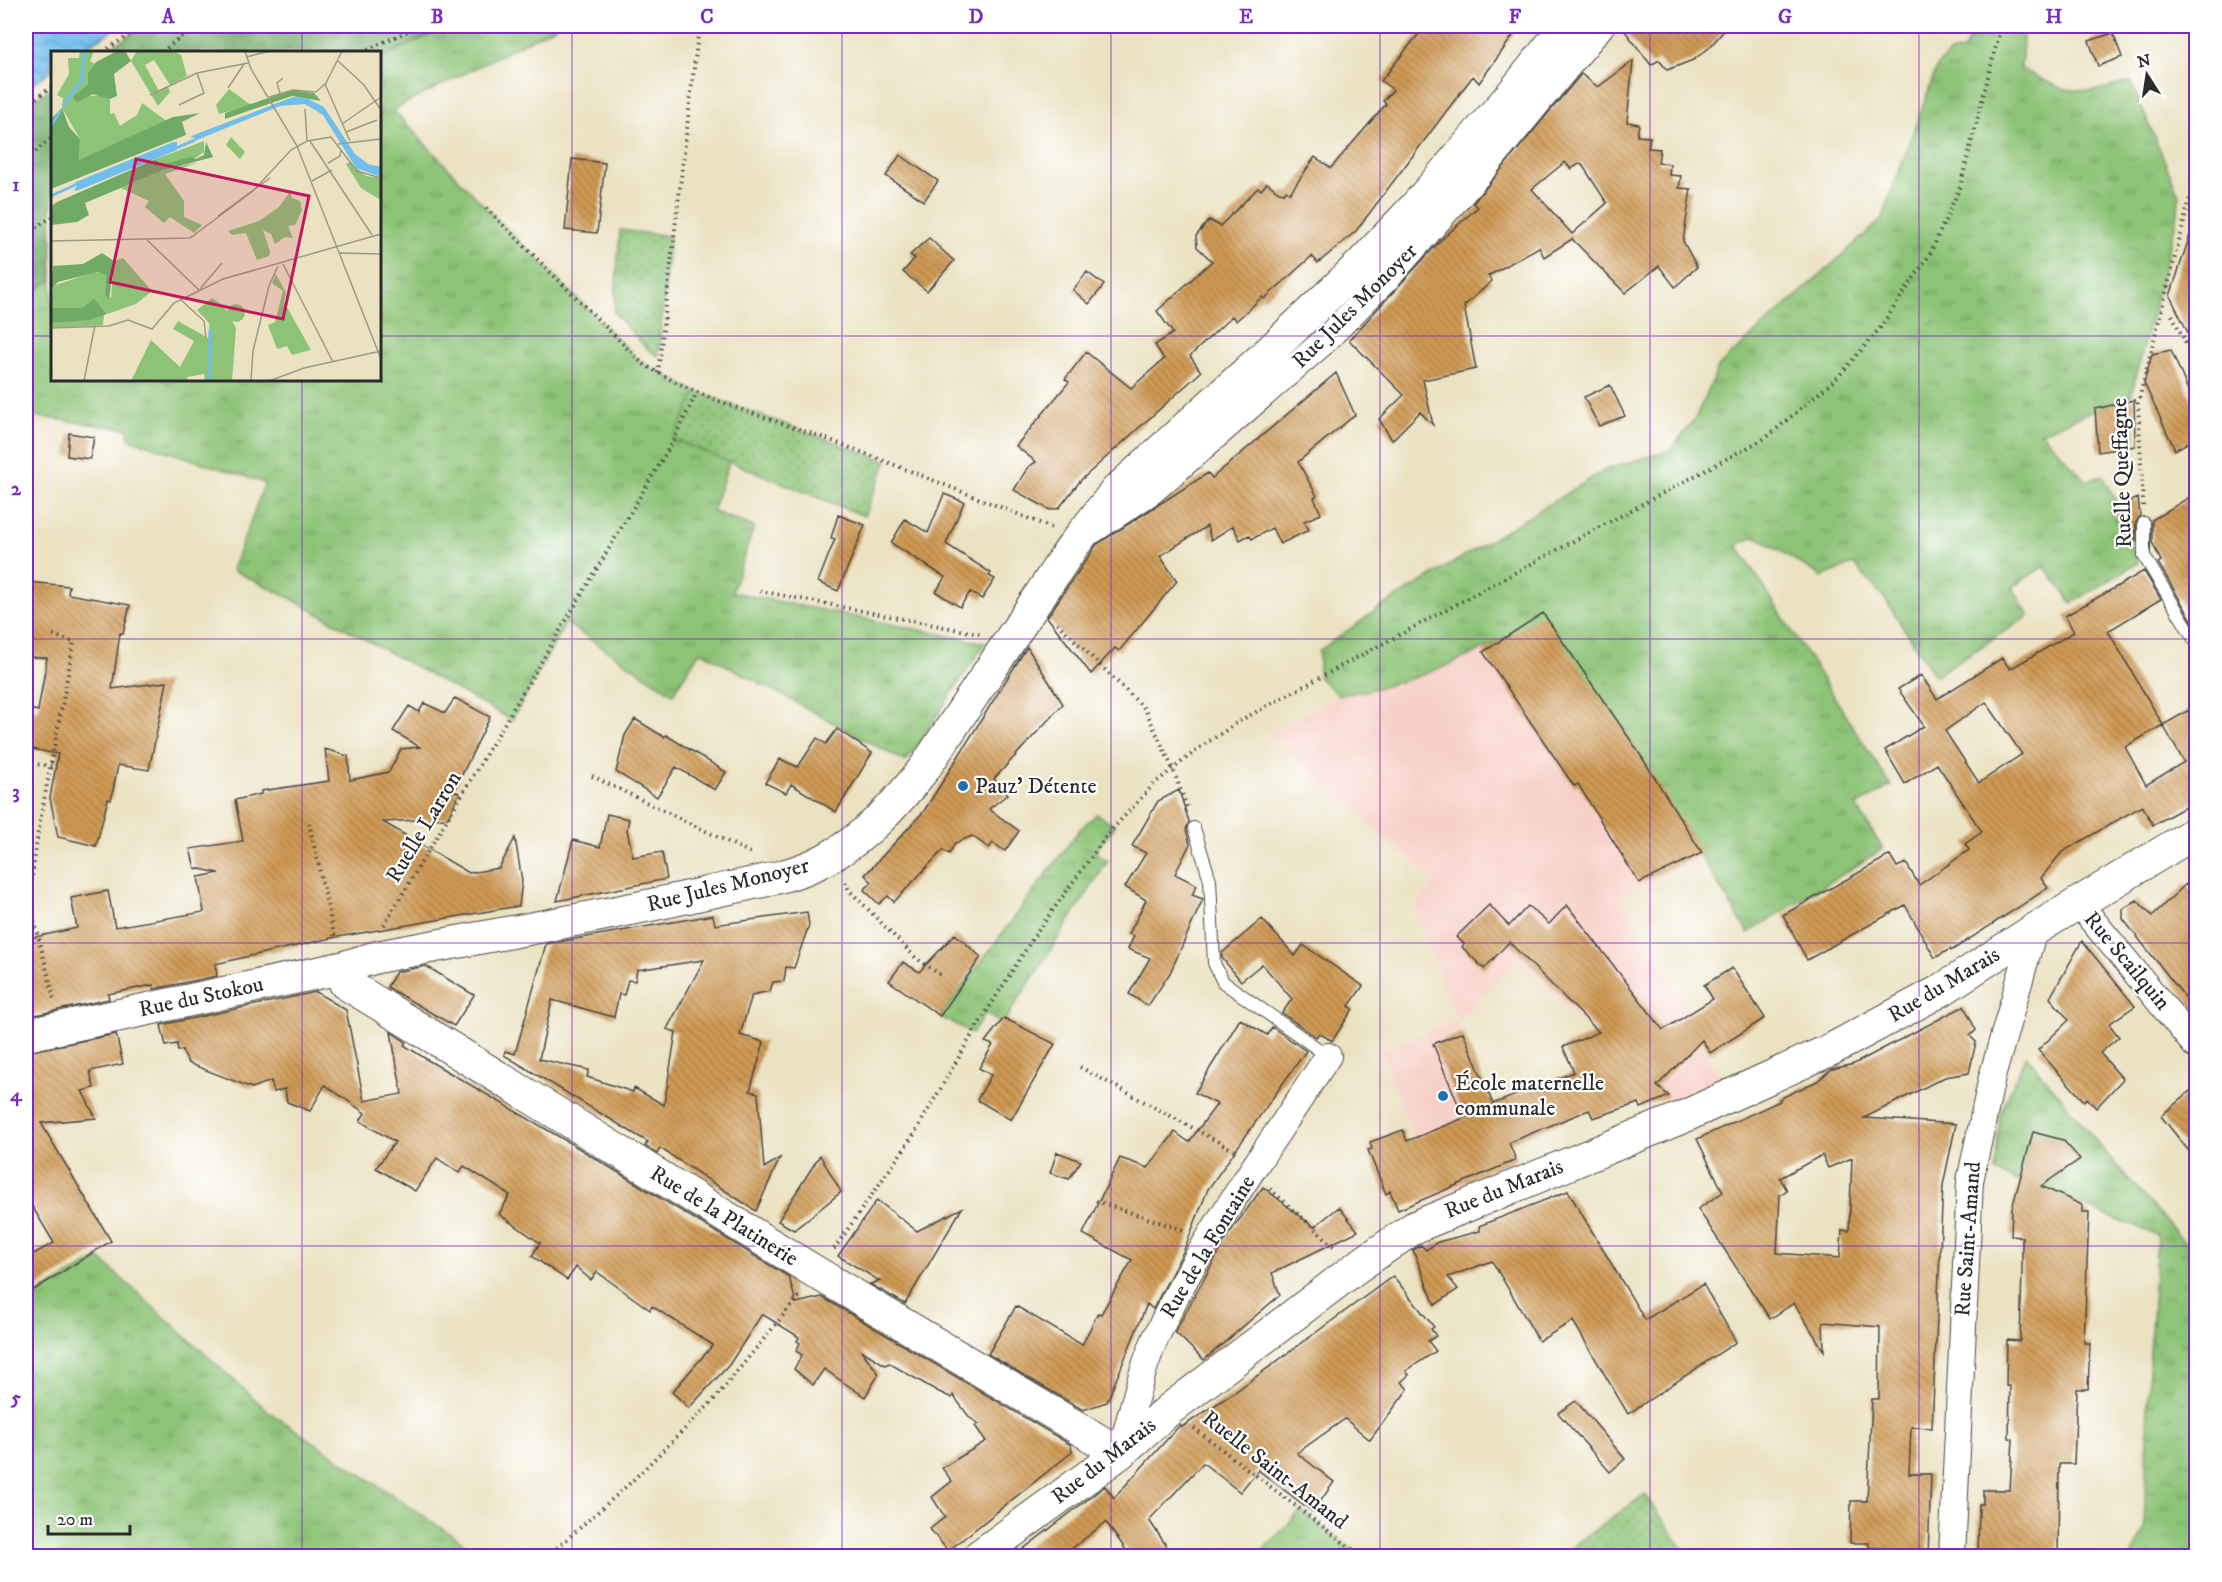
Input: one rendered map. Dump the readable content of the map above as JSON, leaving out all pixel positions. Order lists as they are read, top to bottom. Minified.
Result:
{"streets":{"street":["Rue Jules Monoyer","Rue Scailquin","Rue du Marais","Rue du Stokou","Rue de la Platinerie","Rue Saint-Amand","Rue de la Fontaine"],"lane":["Ruelle Queffagne"],"path":["Ruelle Larron","Ruelle Saint-Amand"]},"crossings":[["Rue Jules Monoyer","Ruelle Larron"],["Rue Jules Monoyer","Rue du Stokou"],["Ruelle Larron","Rue du Stokou"],["Rue Scailquin","Rue du Marais"],["Rue du Marais","Rue de la Platinerie"],["Rue du Marais","Rue Saint-Amand"],["Rue du Marais","Rue de la Fontaine"],["Rue du Marais","Ruelle Saint-Amand"],["Rue du Stokou","Rue de la Platinerie"],["Rue de la Platinerie","Rue de la Fontaine"]],"places":["Pauz' Détente","École maternelle communale"],"scale_bar":"20 m","north":"top","grid":{"columns":["A","B","C","D","E","F","G","H"],"rows":["1","2","3","4","5"]}}
